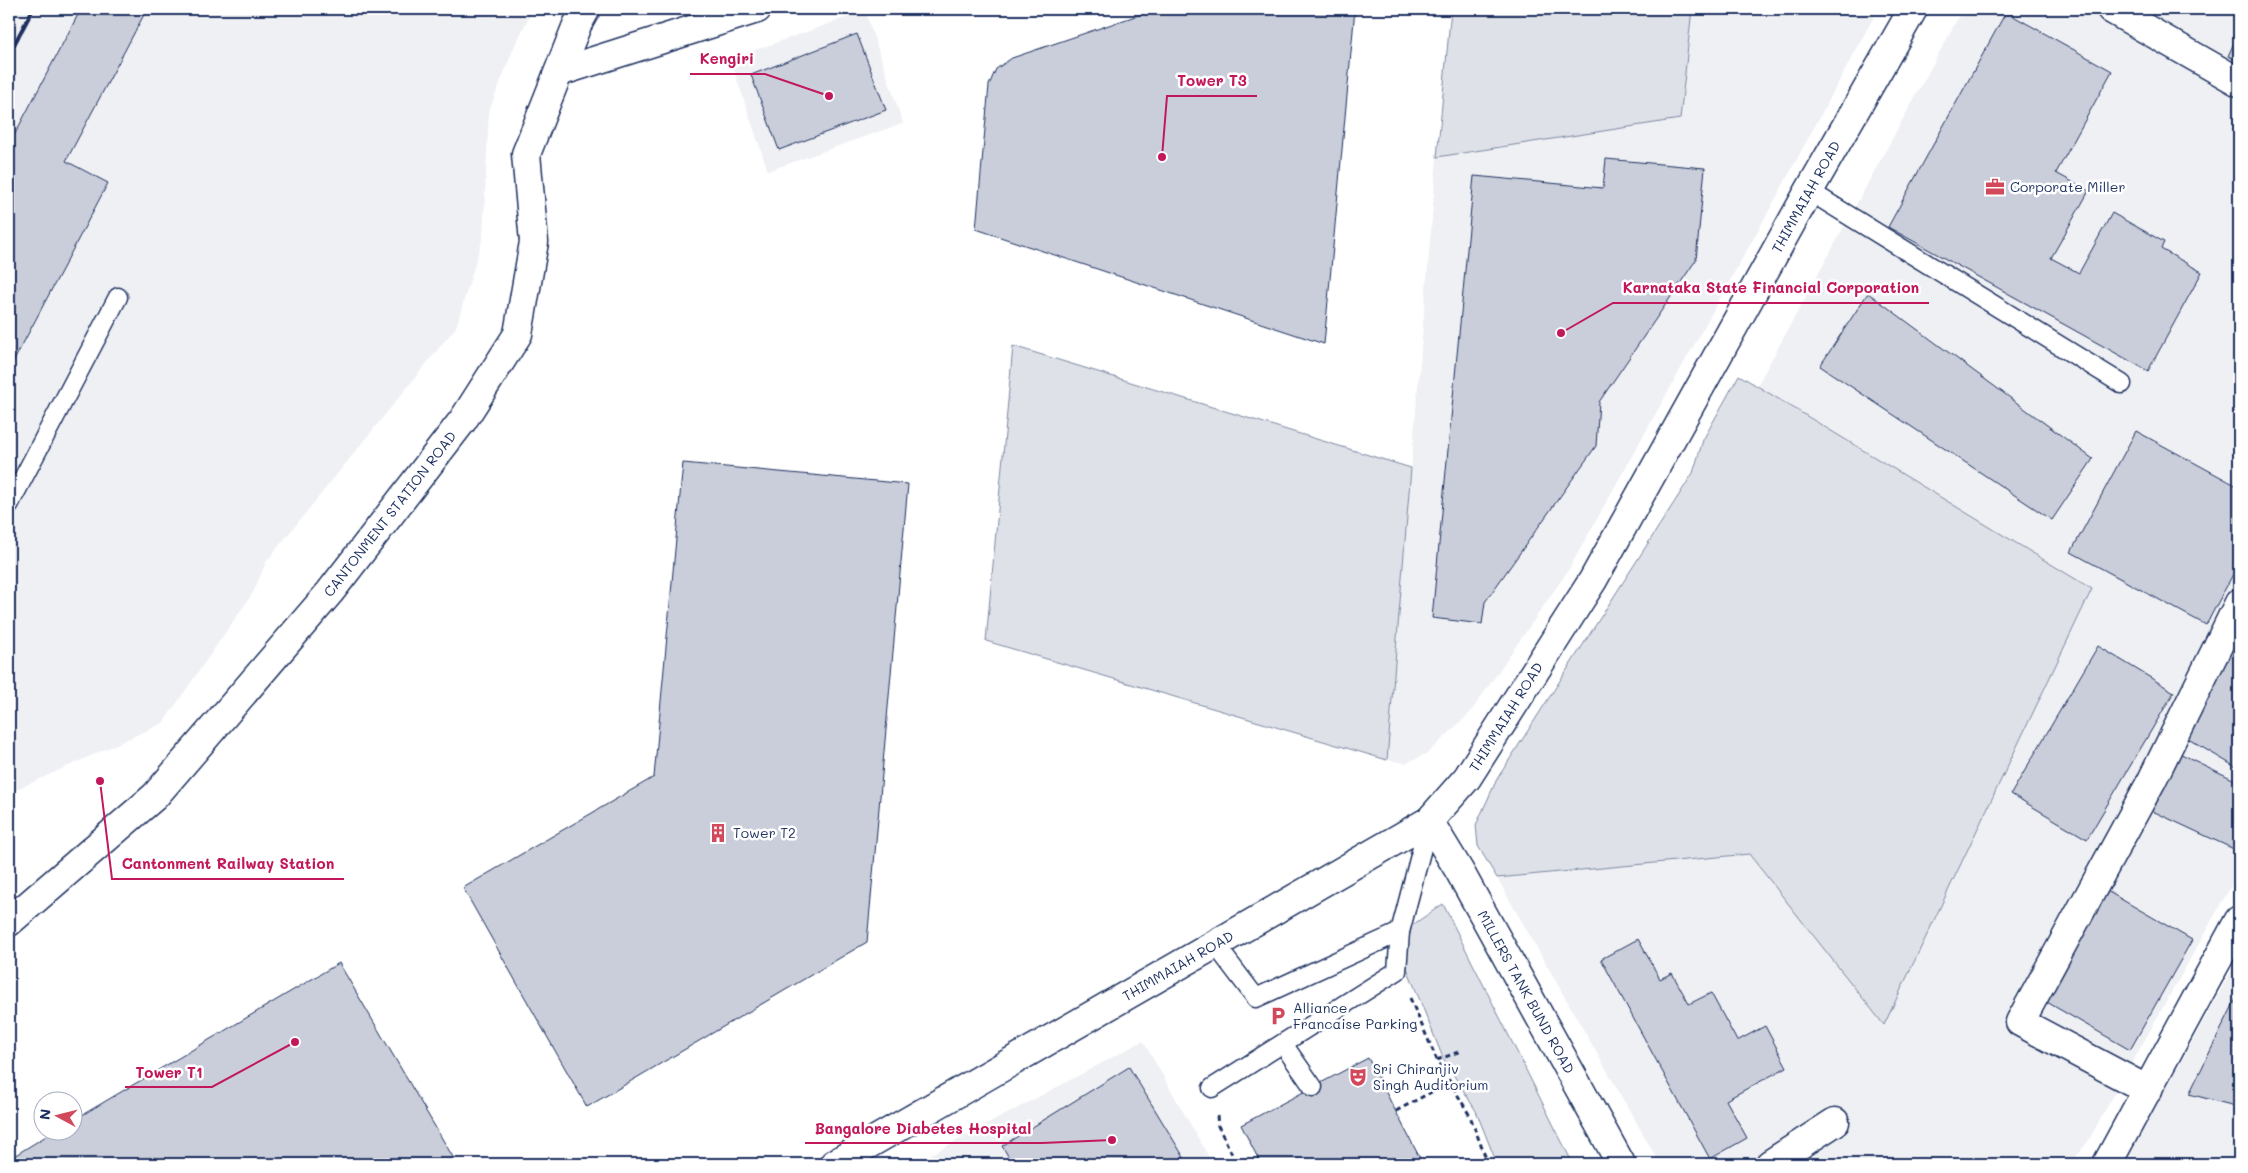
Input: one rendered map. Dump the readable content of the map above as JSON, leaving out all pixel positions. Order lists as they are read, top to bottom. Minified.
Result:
{"streets":{"street":["THIMMAIAH ROAD","CANTONMENT STATION ROAD","MILLERS TANK BUND ROAD"]},"crossings":[["THIMMAIAH ROAD","MILLERS TANK BUND ROAD"]],"places":{"other":["Kengiri","Tower T3","Karnataka State Financial Corporation","Cantonment Railway Station","Tower T1","Bangalore Diabetes Hospital"],"office":["Corporate Miller"],"building":["Tower T2"],"parking":["Alliance Francaise Parking"],"theatre":["Sri Chiranjiv Singh Auditorium"]},"north":"left"}
